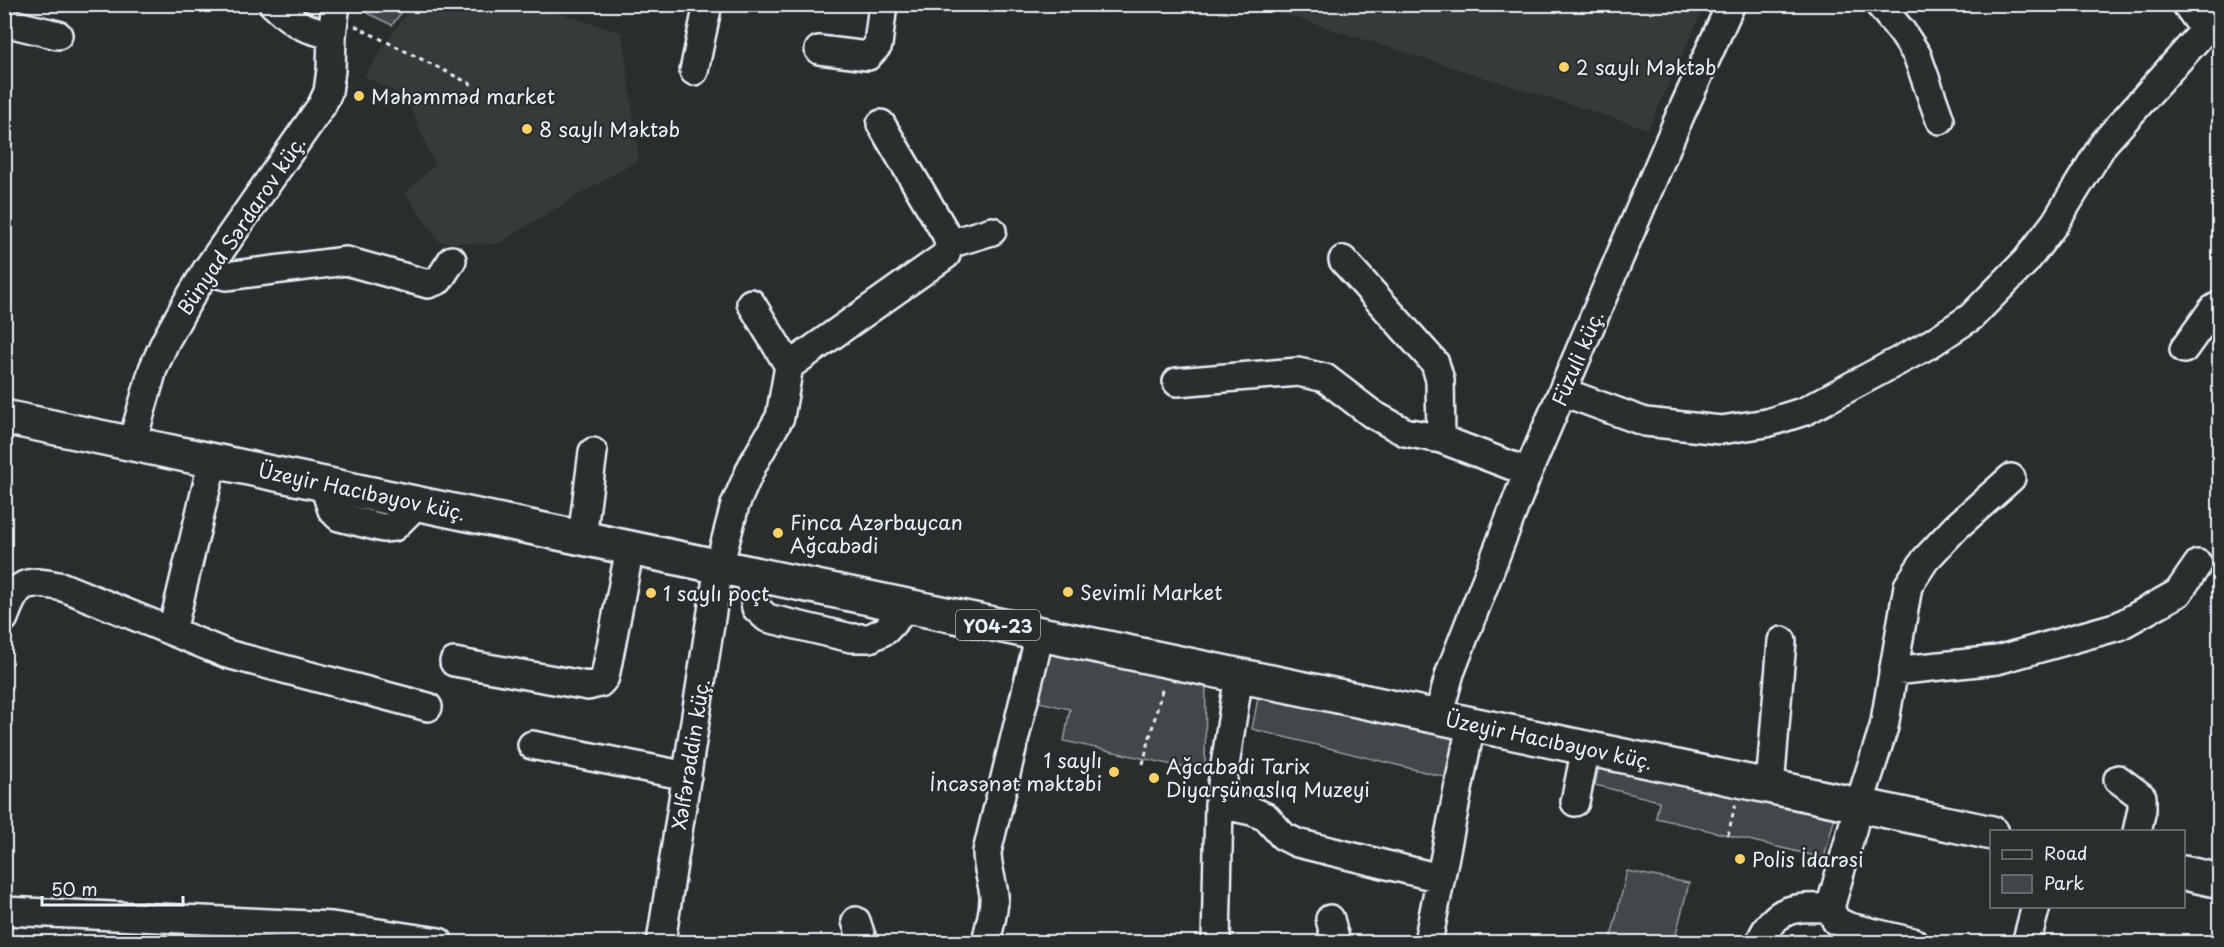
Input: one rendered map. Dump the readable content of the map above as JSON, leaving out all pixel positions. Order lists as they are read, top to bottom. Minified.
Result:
{"streets":{"main road":["Üzeyir Hacıbəyov küç.","Y04-23"],"street":["Bünyad Sərdarov küç.","Füzuli küç.","Xəlfərəddin küç."]},"crossings":[["Bünyad Sərdarov küç.","Üzeyir Hacıbəyov küç."],["Füzuli küç.","Üzeyir Hacıbəyov küç."],["Üzeyir Hacıbəyov küç.","Xəlfərəddin küç."]],"places":["2 saylı Məktəb","Məhəmməd market","8 saylı Məktəb","Finca Azərbaycan Ağcabədi","Sevimli Market","1 saylı poçt","1 saylı İncəsənət məktəbi","Ağcabədi Tarix Diyarşünaslıq Muzeyi","Polis İdarəsi"],"legend":["Road","Park"],"scale_bar":"50 m"}
